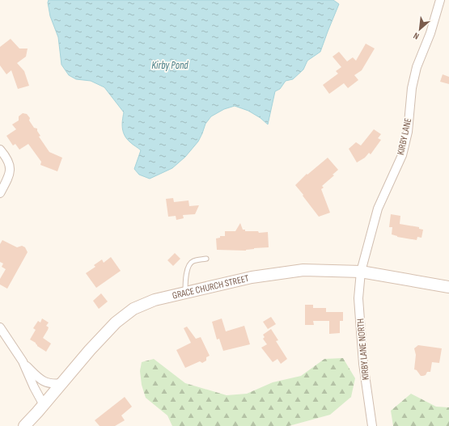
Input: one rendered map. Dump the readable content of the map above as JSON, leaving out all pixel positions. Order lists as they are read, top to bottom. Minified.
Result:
{"streets":{"street":["KIRBY LANE","GRACE CHURCH STREET","KIRBY LANE NORTH"]},"crossings":[["KIRBY LANE","GRACE CHURCH STREET"],["KIRBY LANE","KIRBY LANE NORTH"],["GRACE CHURCH STREET","KIRBY LANE NORTH"]],"water":["Kirby Pond"],"north":"bottom left"}
